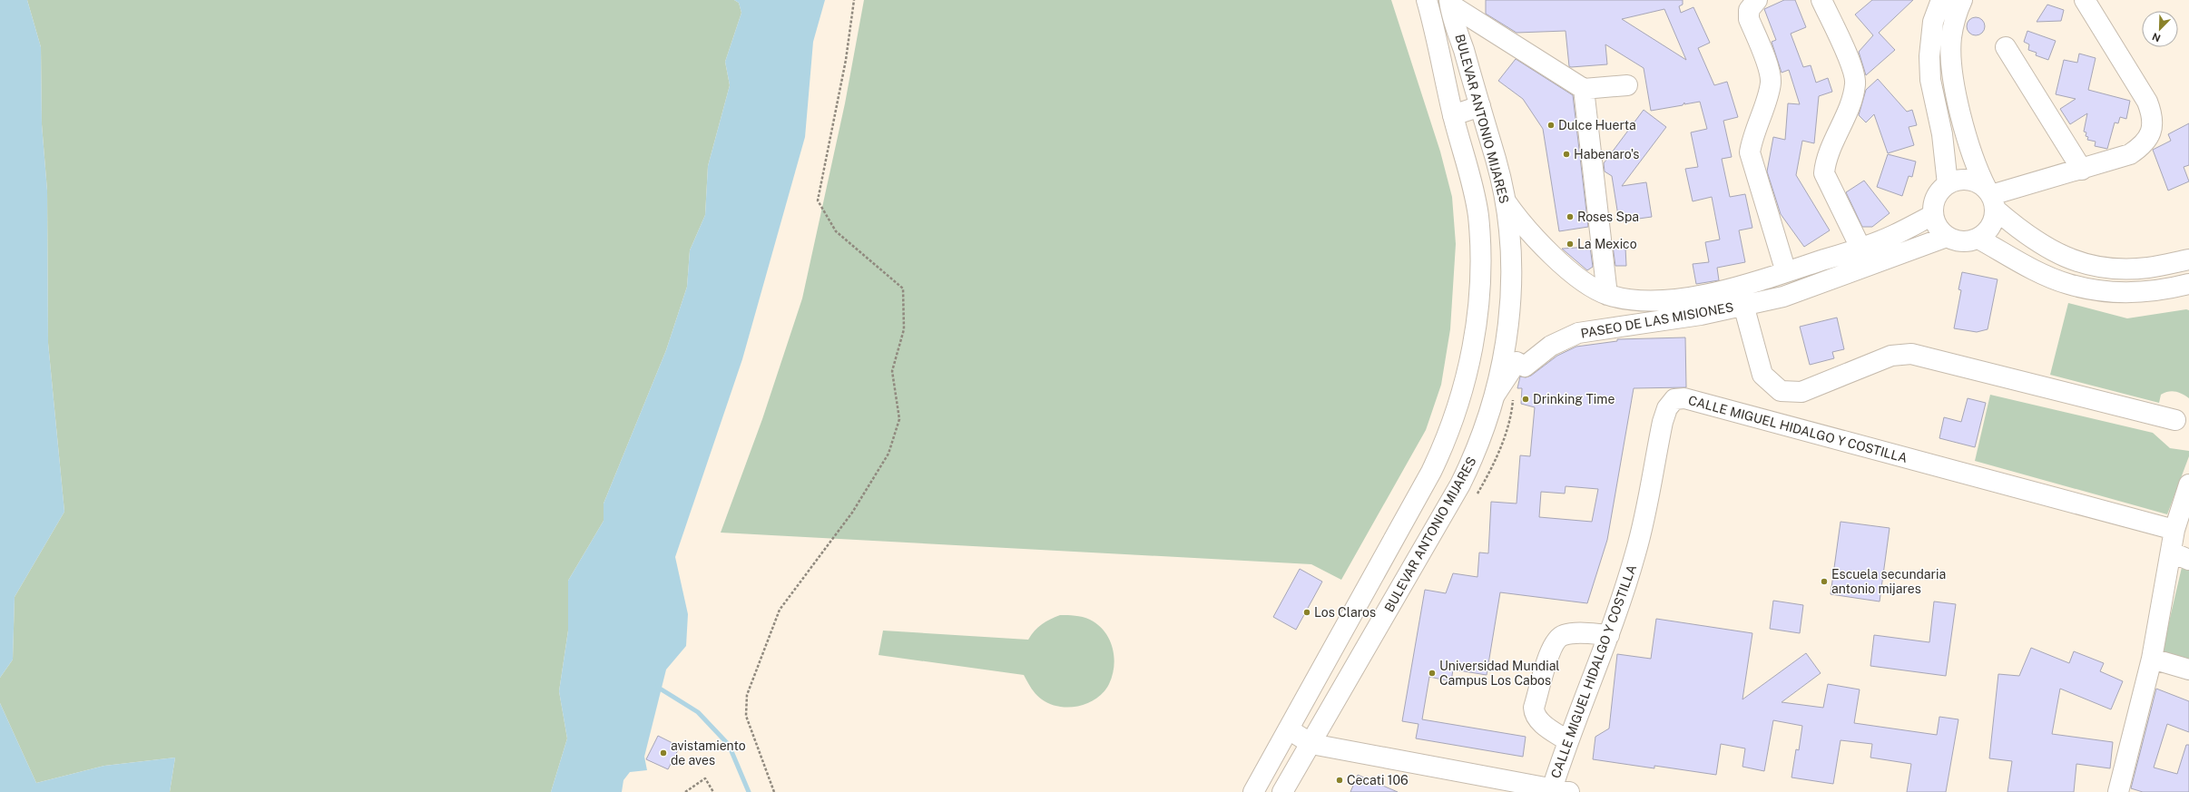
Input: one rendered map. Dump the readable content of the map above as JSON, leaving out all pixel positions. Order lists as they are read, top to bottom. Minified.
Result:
{"streets":{"street":["BULEVAR ANTONIO MIJARES","PASEO DE LAS MISIONES","CALLE MIGUEL HIDALGO Y COSTILLA"]},"crossings":[["BULEVAR ANTONIO MIJARES","PASEO DE LAS MISIONES"]],"places":["Dulce Huerta","Habenaro's","Roses Spa","La Mexico","Drinking Time","Escuela secundaria antonio mijares","Los Claros","Universidad Mundial Campus Los Cabos","avistamiento de aves","Cecati 106"],"north":"bottom left"}
